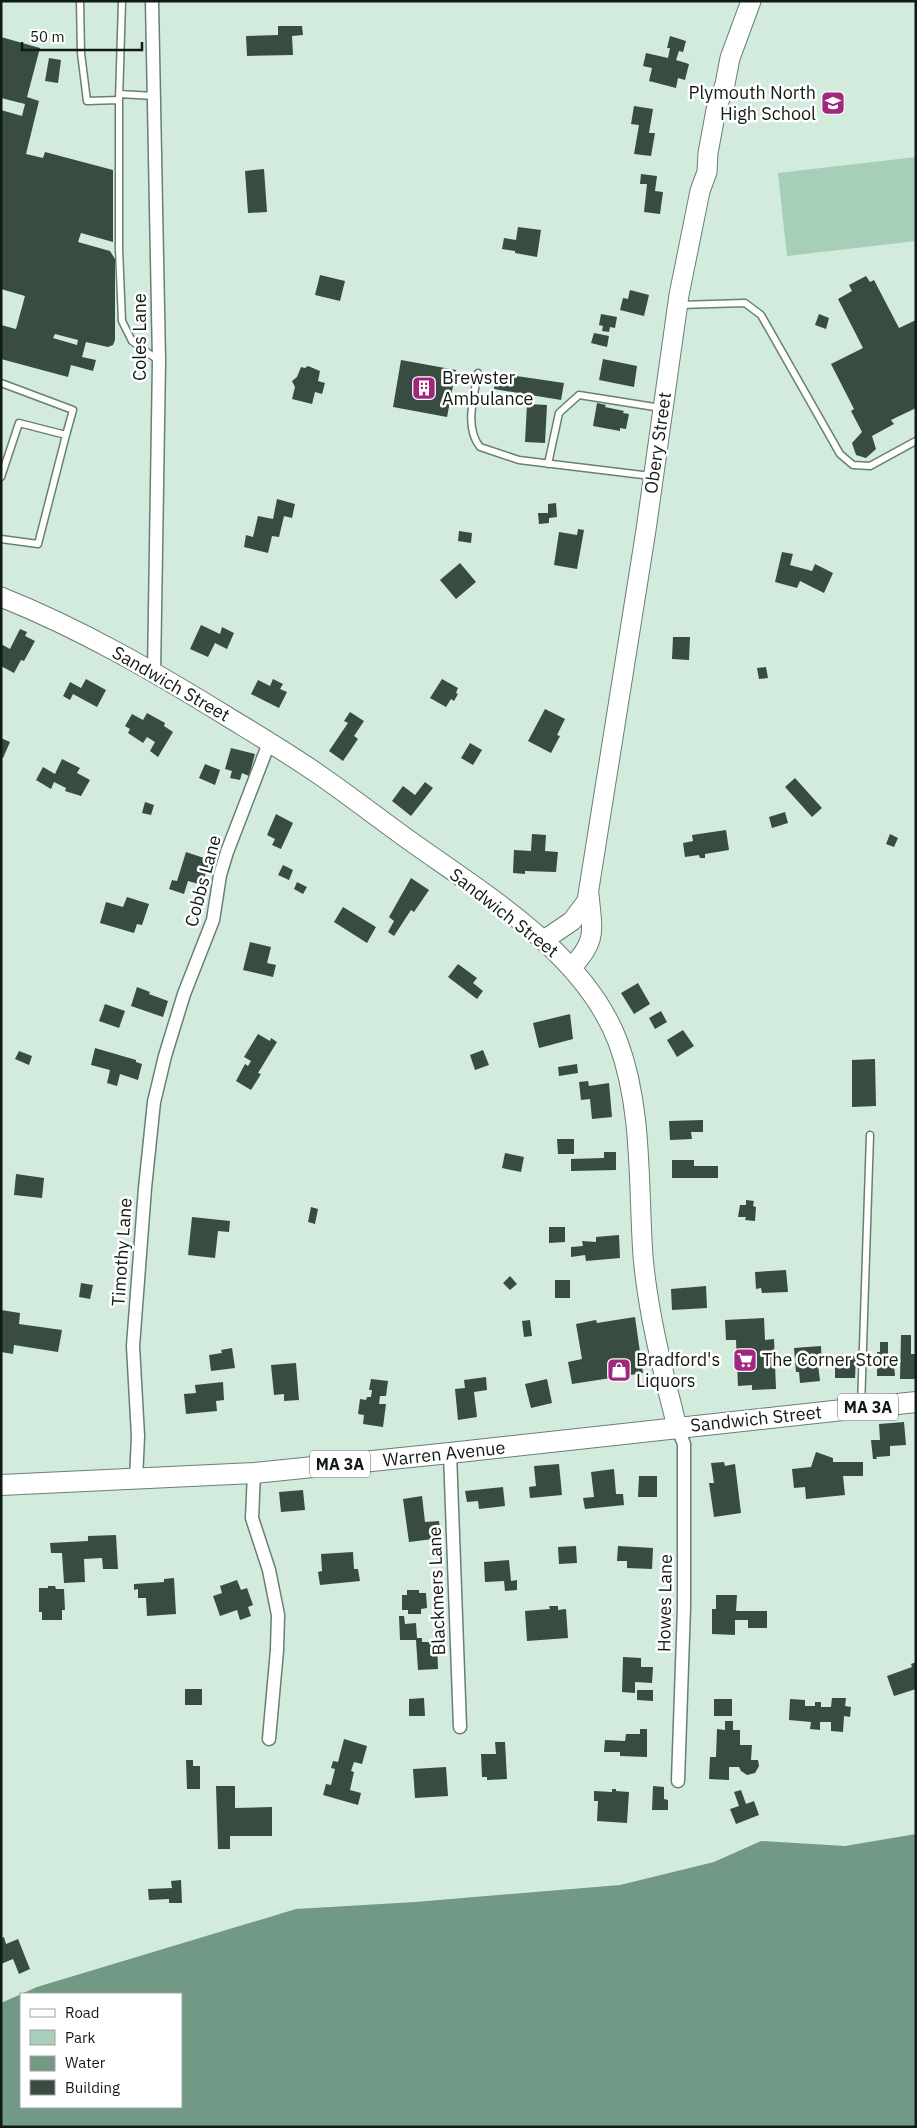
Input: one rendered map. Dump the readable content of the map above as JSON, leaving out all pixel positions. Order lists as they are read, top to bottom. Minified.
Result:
{"streets":{"main road":["Obery Street","Sandwich Street","MA 3A","Warren Avenue"],"street":["Coles Lane","Cobbs Lane","Timothy Lane","Blackmers Lane","Howes Lane"]},"crossings":[["Coles Lane","Sandwich Street"],["Obery Street","Sandwich Street"],["Sandwich Street","Cobbs Lane"],["Sandwich Street","Warren Avenue"],["Sandwich Street","Howes Lane"],["Cobbs Lane","Timothy Lane"],["Timothy Lane","Warren Avenue"],["Warren Avenue","Blackmers Lane"],["Warren Avenue","Howes Lane"]],"places":{"school or university":["Plymouth North High School"],"building":["Brewster Ambulance"],"supermarket":["The Corner Store"],"shop":["Bradford's Liquors"]},"legend":["Road","Park","Water","Building"],"scale_bar":"50 m"}
